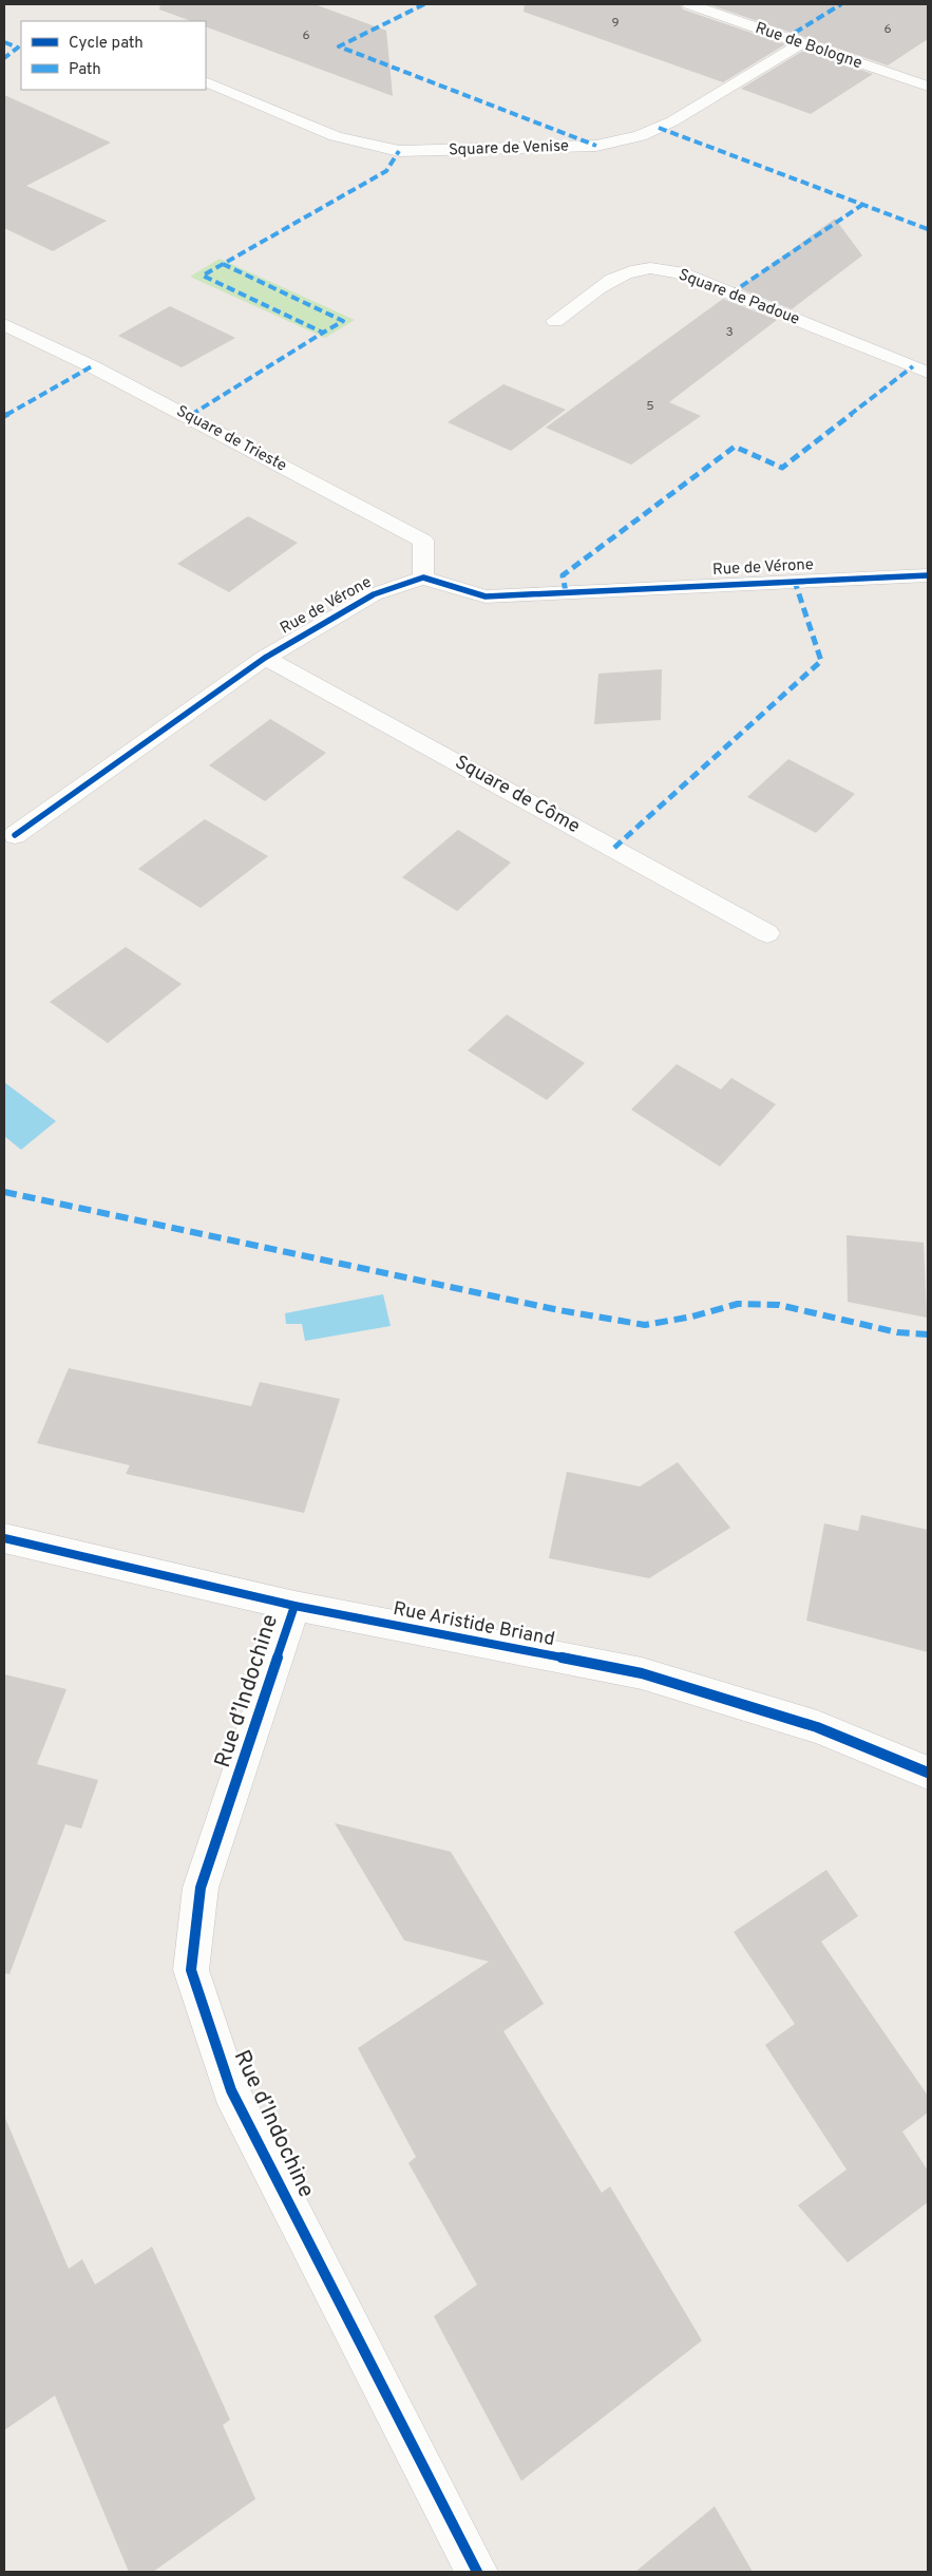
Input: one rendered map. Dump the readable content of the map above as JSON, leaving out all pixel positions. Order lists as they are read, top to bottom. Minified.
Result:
{"streets":{"street":["Rue de Bologne","Square de Venise","Square de Padoue","Square de Trieste","Rue de Vérone","Square de Côme","Rue Aristide Briand","Rue d’Indochine"]},"crossings":[["Rue de Bologne","Square de Venise"],["Square de Trieste","Rue de Vérone"],["Rue de Vérone","Square de Côme"],["Rue Aristide Briand","Rue d’Indochine"]],"house_numbers":["9","6","6","3","5"],"legend":["Cycle path","Path"]}
